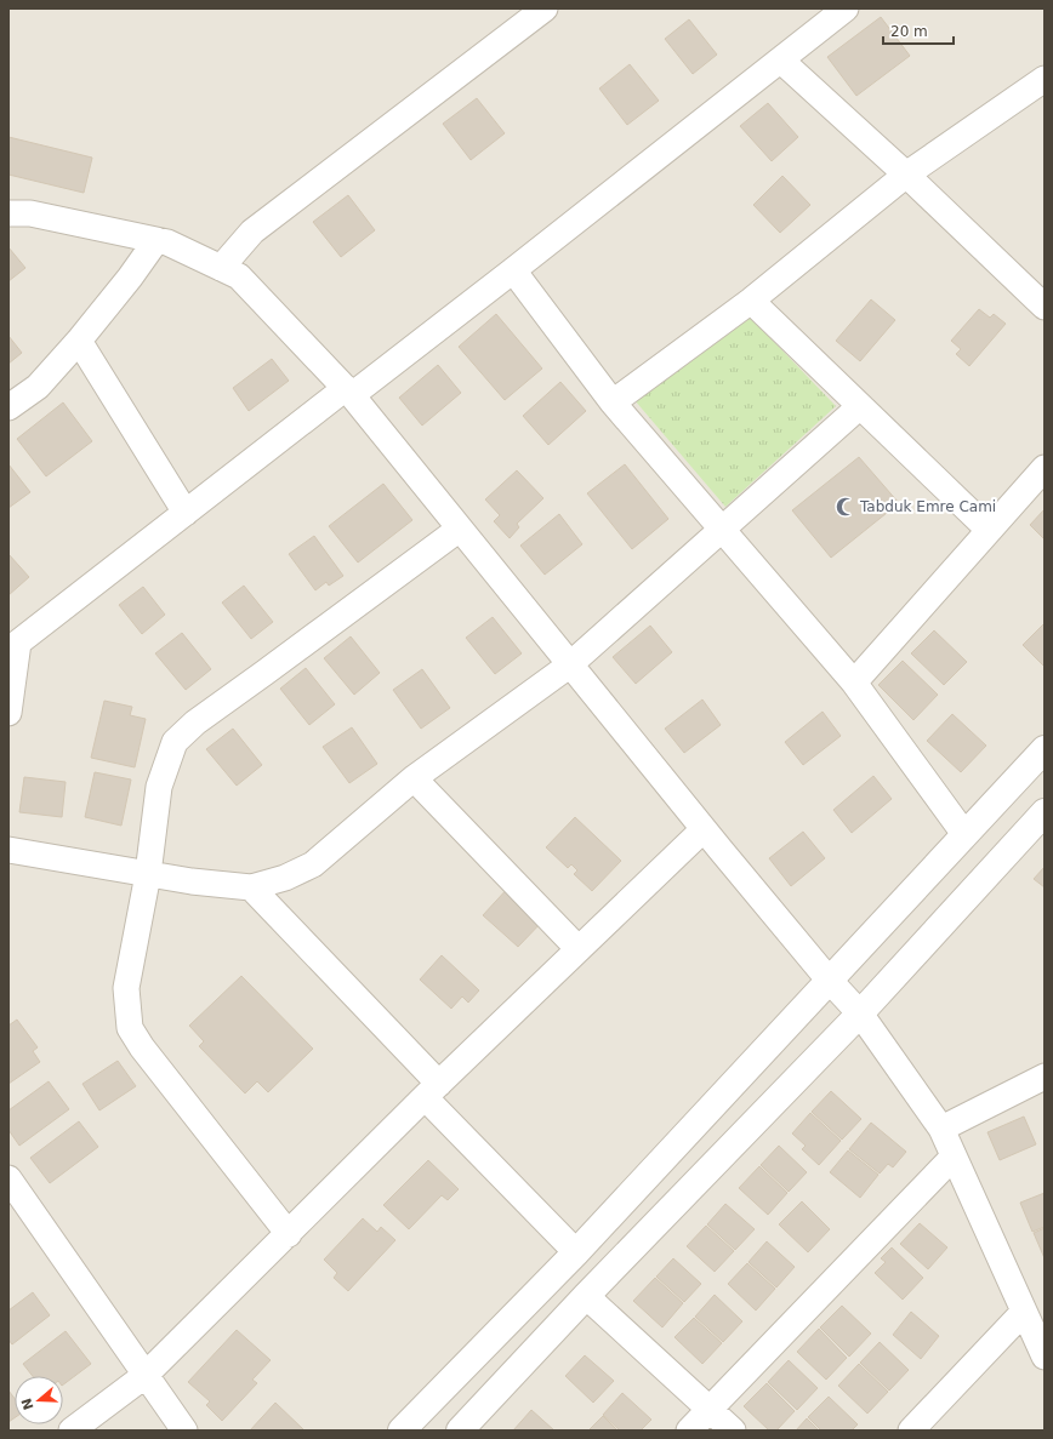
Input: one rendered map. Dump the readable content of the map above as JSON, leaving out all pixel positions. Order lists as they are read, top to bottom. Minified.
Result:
{"places":{"mosque":["Tabduk Emre Cami"]},"scale_bar":"20 m","north":"left"}
